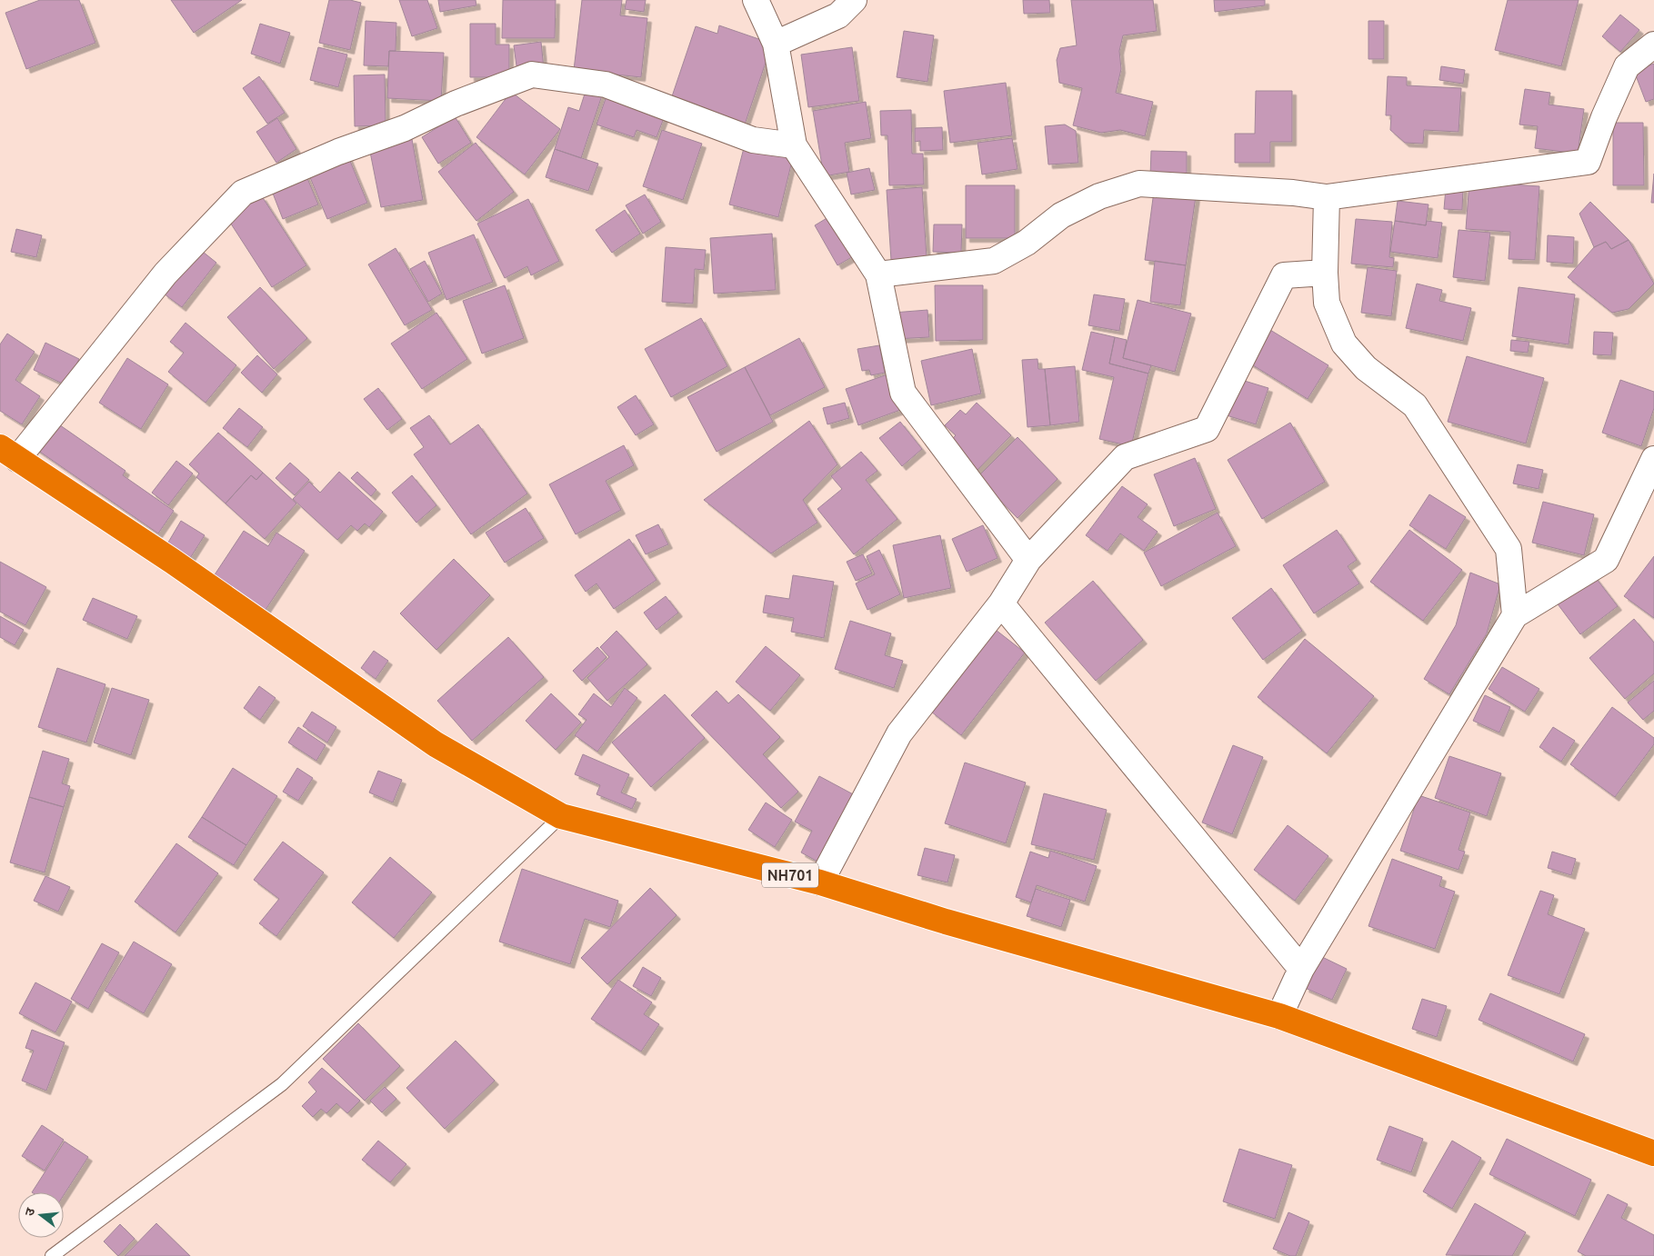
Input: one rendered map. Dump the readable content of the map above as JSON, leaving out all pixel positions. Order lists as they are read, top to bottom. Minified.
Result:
{"streets":{"highway":["NH701"]},"north":"left"}
